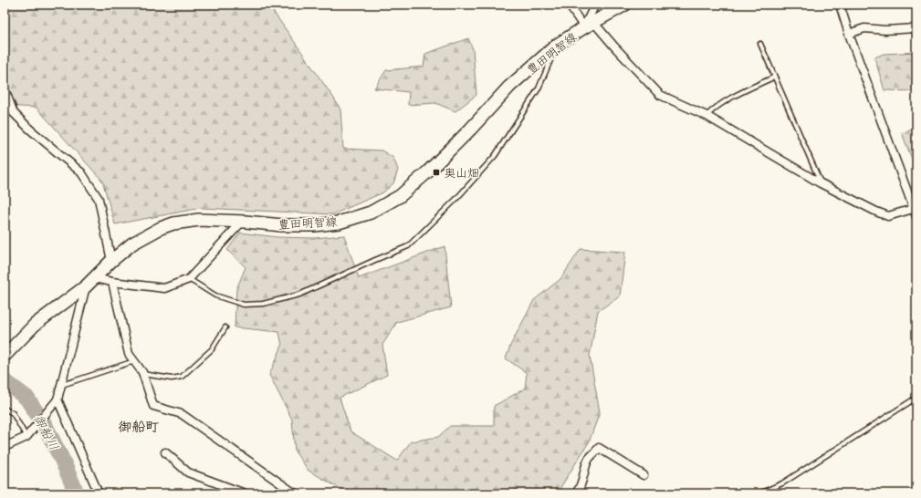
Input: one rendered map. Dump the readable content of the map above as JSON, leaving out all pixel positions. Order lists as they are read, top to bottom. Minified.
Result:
{"streets":{"main road":["豊田明智線"]},"districts":["御船町"],"water":["御船川"],"places":{"transit":["奥山畑"]}}
